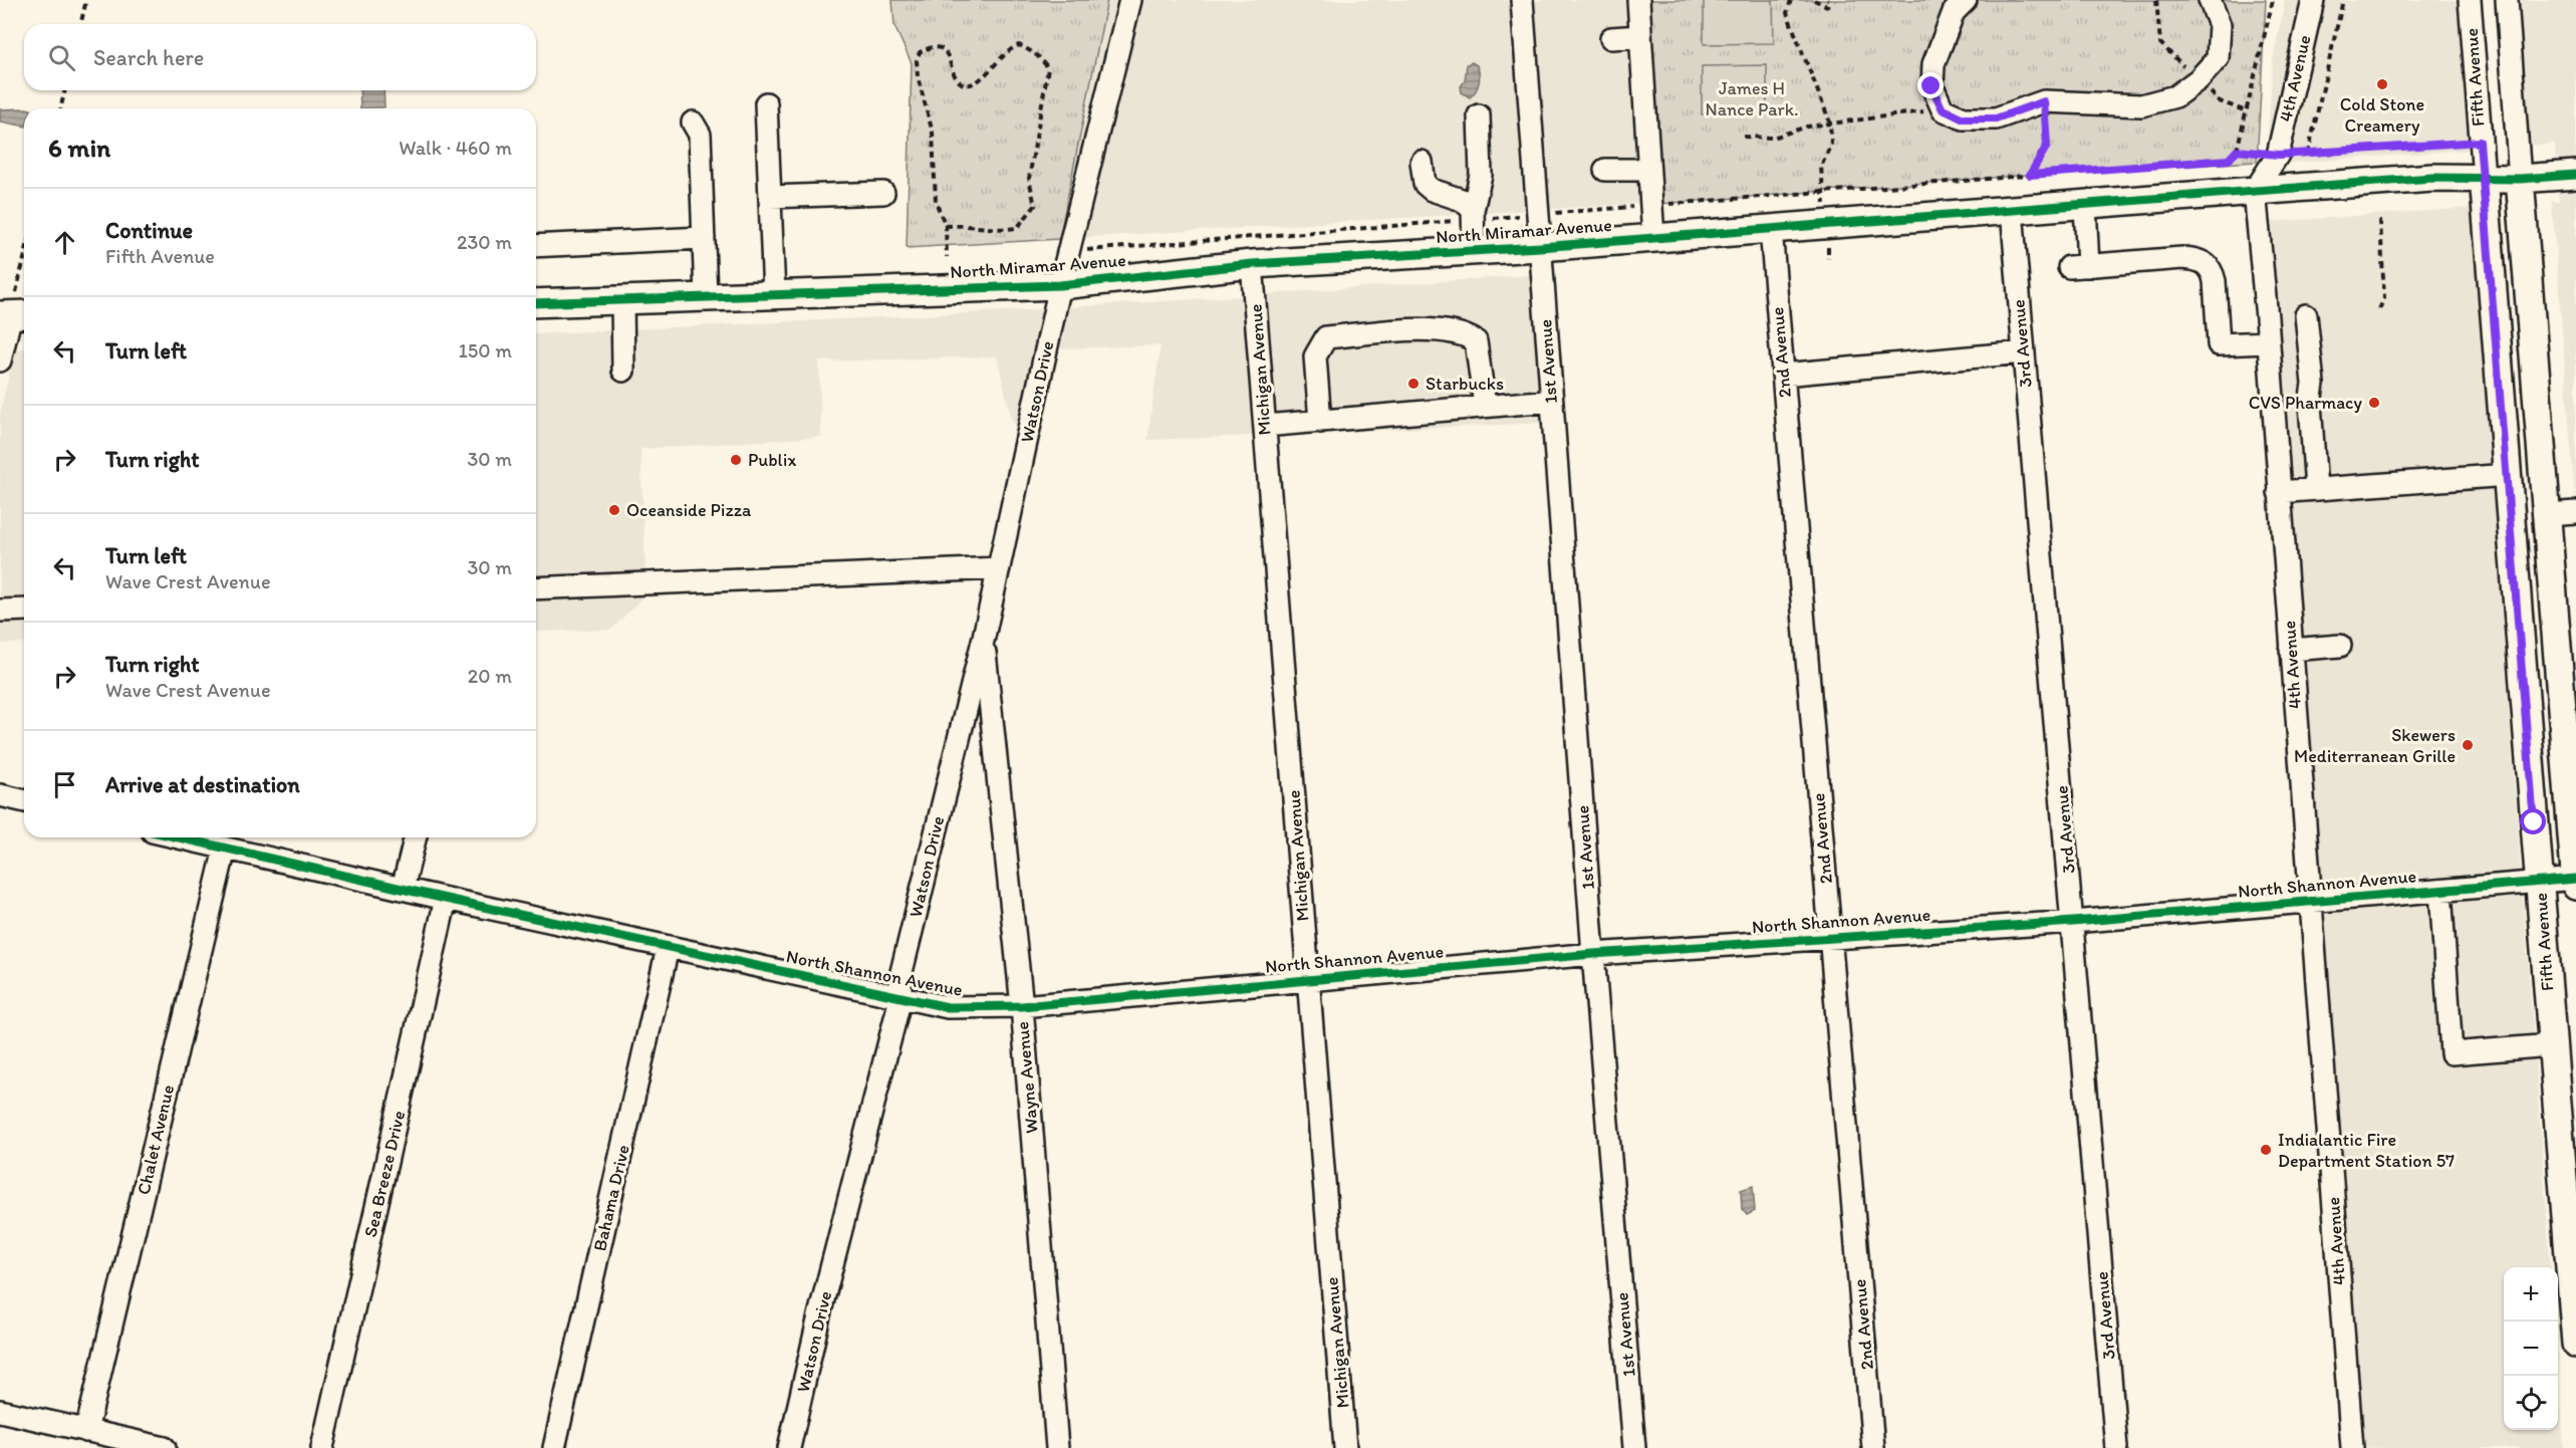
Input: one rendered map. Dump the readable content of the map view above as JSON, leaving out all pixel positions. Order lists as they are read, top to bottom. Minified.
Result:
{"streets":{"main road":["Fifth Avenue","North Miramar Avenue"],"street":["4th Avenue","3rd Avenue","2nd Avenue","1st Avenue","Michigan Avenue","Watson Drive","North Shannon Avenue","Wayne Avenue","Chalet Avenue","Sea Breeze Drive","Bahama Drive"]},"crossings":[["Fifth Avenue","North Miramar Avenue"],["Fifth Avenue","North Shannon Avenue"],["4th Avenue","North Miramar Avenue"],["4th Avenue","North Shannon Avenue"],["North Miramar Avenue","3rd Avenue"],["North Miramar Avenue","2nd Avenue"],["North Miramar Avenue","1st Avenue"],["North Miramar Avenue","Michigan Avenue"],["North Miramar Avenue","Watson Drive"],["3rd Avenue","North Shannon Avenue"],["2nd Avenue","North Shannon Avenue"],["1st Avenue","North Shannon Avenue"],["Michigan Avenue","North Shannon Avenue"],["Watson Drive","North Shannon Avenue"],["Watson Drive","Wayne Avenue"],["North Shannon Avenue","Wayne Avenue"],["North Shannon Avenue","Chalet Avenue"],["North Shannon Avenue","Sea Breeze Drive"],["North Shannon Avenue","Bahama Drive"]],"parks":["James H Nance Park."],"places":["Cold Stone Creamery","Starbucks","CVS Pharmacy","Publix","Oceanside Pizza","Skewers Mediterranean Grille","Indialantic Fire Department Station 57"],"page":{"search":"Search here","heading":["6 min","Walk · 460 m"],"list":[["Continue","Fifth Avenue","230 m"],["Turn left","150 m"],["Turn right","30 m"],["Turn left","Wave Crest Avenue","30 m"],["Turn right","Wave Crest Avenue","20 m"],"Arrive at destination"],"map_buttons":["+","−"]}}
